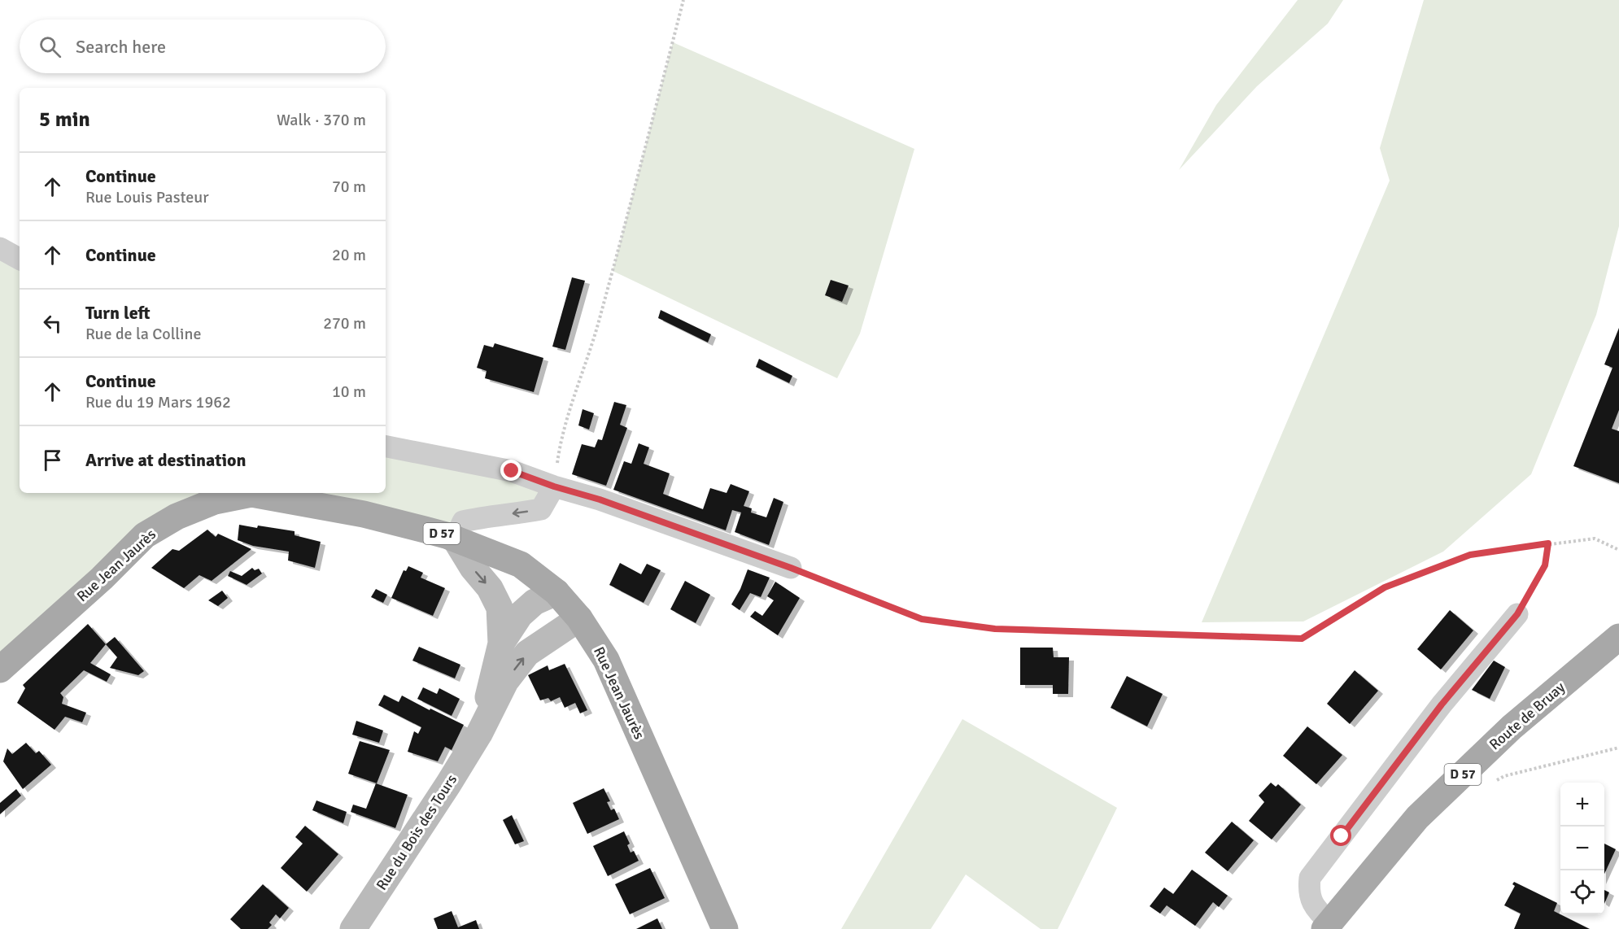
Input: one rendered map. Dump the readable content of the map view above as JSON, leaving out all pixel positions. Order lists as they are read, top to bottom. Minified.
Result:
{"streets":{"main road":["D 57","Rue Jean Jaurès","Route de Bruay"],"street":["Rue du Bois des Tours"]},"page":{"search":"Search here","heading":["5 min","Walk · 370 m"],"list":[["Continue","Rue Louis Pasteur","70 m"],["Continue","20 m"],["Turn left","Rue de la Colline","270 m"],["Continue","Rue du 19 Mars 1962","10 m"],"Arrive at destination"],"map_buttons":["+","−"]}}
